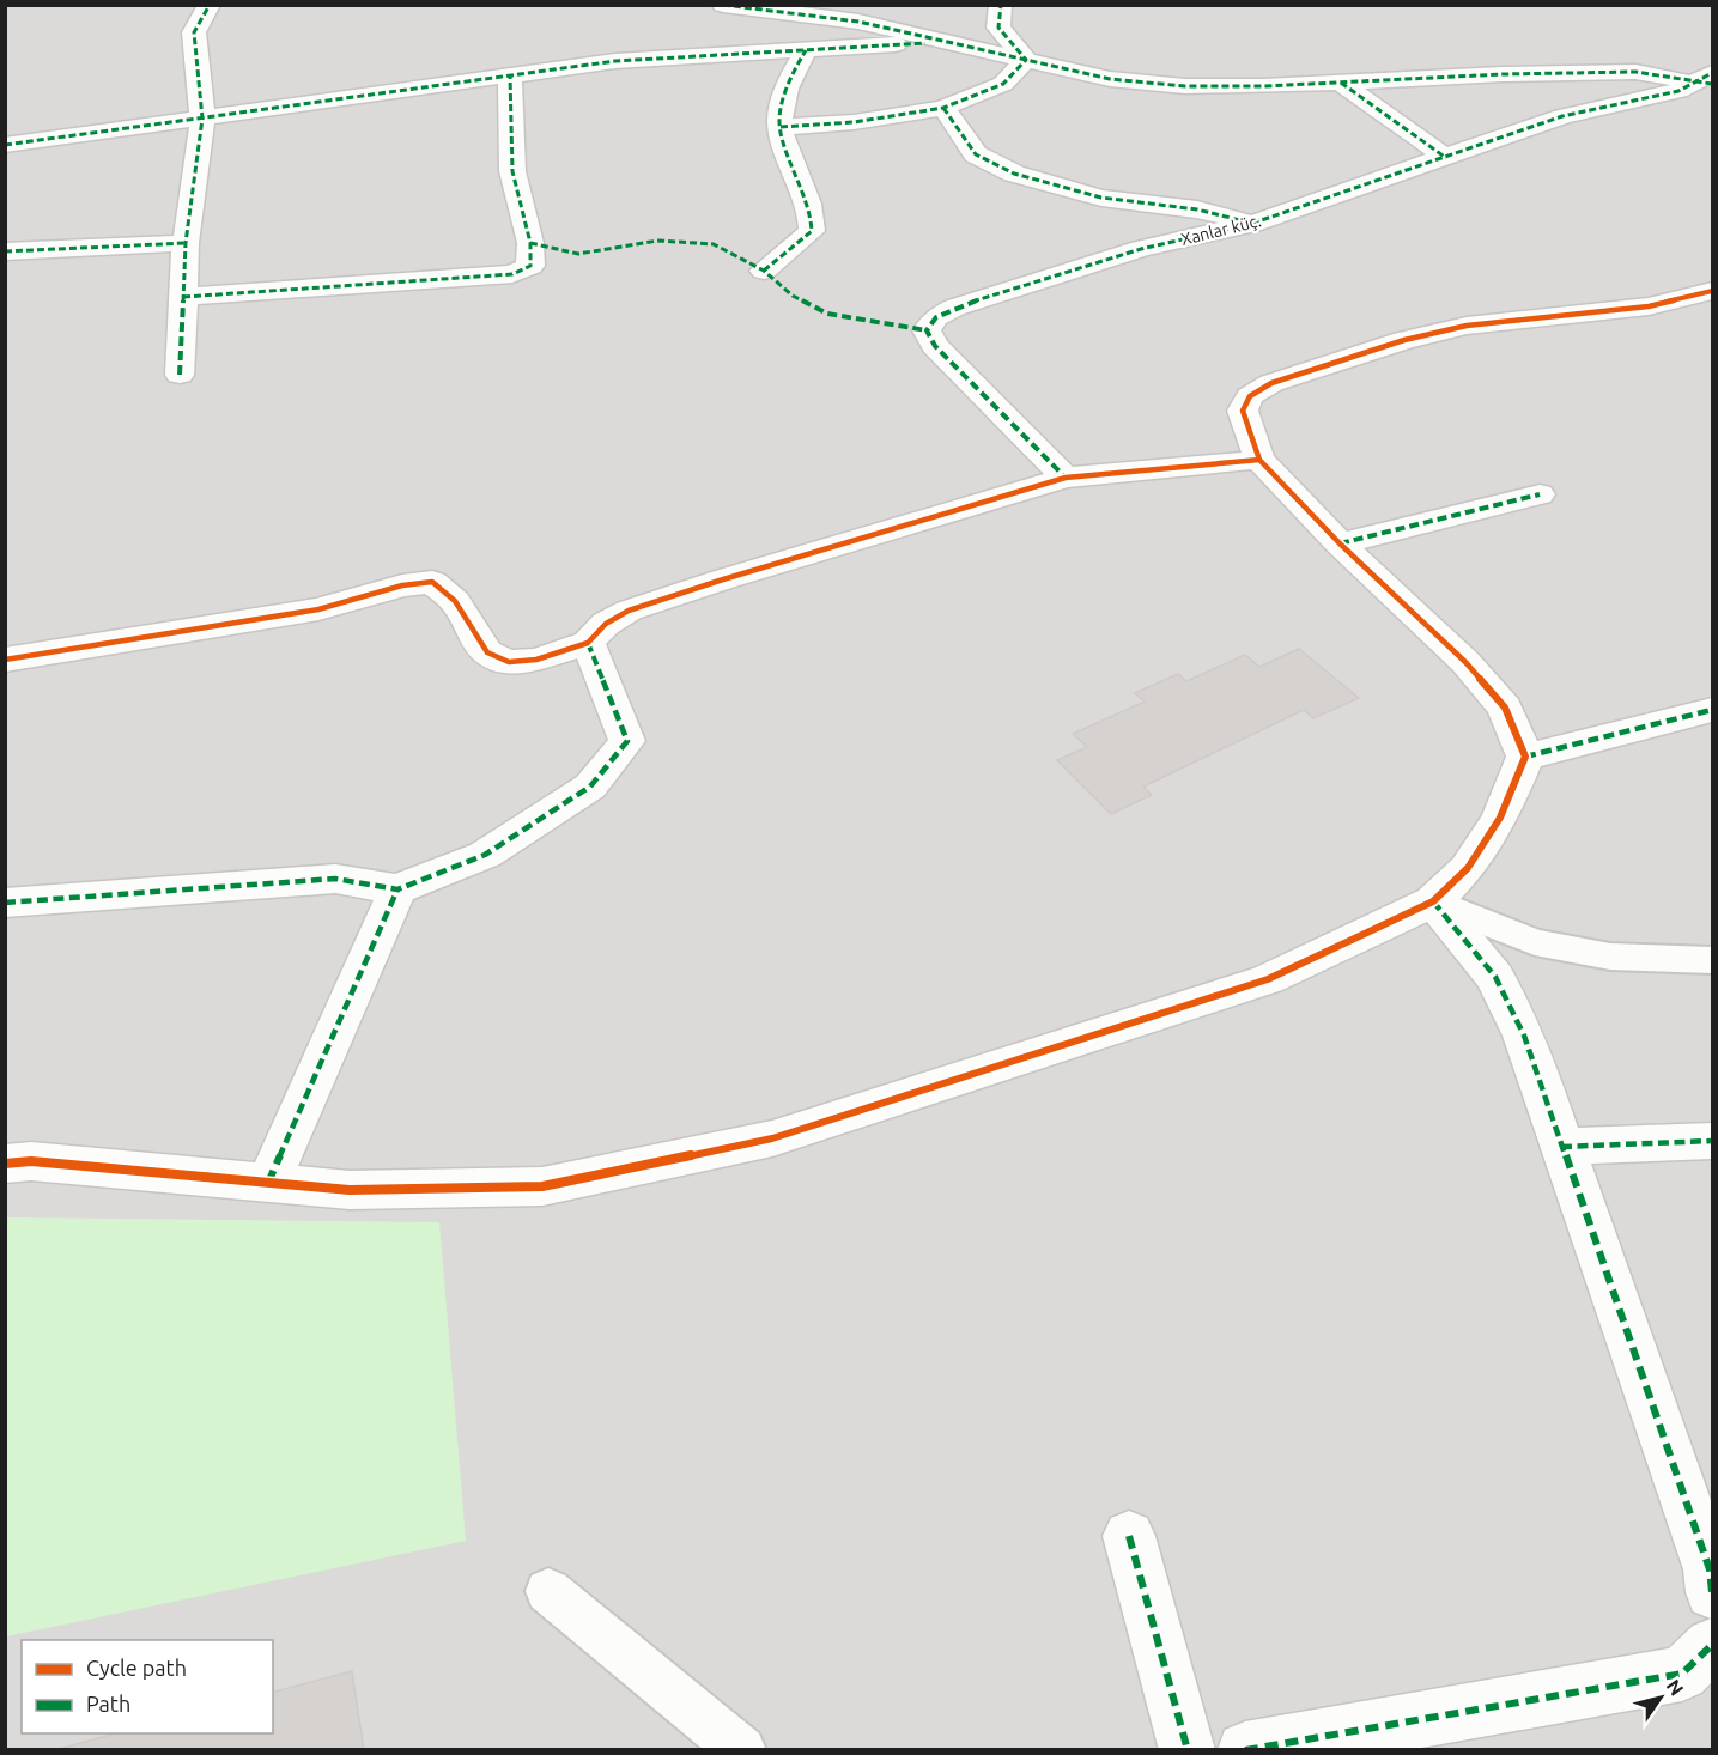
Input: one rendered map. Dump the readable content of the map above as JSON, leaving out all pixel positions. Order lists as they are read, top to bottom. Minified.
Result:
{"streets":{"street":["Xanlar küç."]},"legend":["Cycle path","Path"],"north":"top right"}
